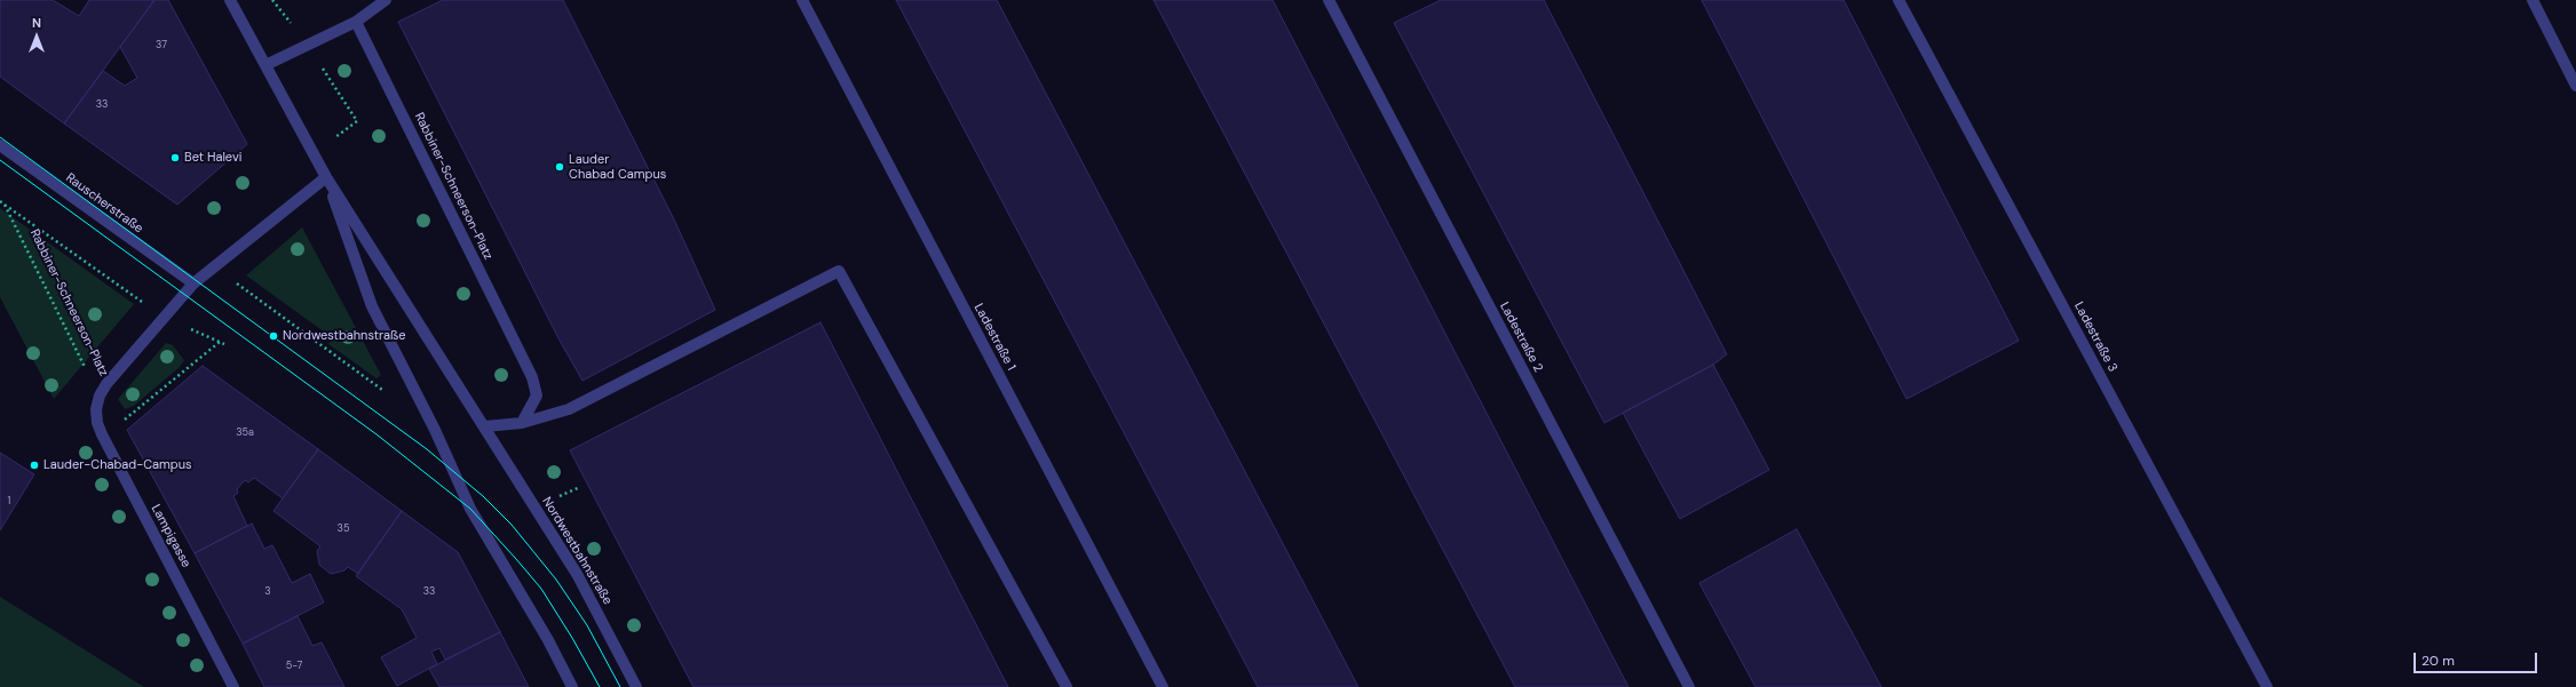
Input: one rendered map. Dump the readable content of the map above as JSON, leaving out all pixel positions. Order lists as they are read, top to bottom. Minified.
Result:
{"streets":{"street":["Rabbiner-Schneerson-Platz","Rauscherstraße","Ladestraße 1","Ladestraße 2","Ladestraße 3","Lampigasse","Nordwestbahnstraße"]},"crossings":[["Rabbiner-Schneerson-Platz","Rauscherstraße"],["Rabbiner-Schneerson-Platz","Lampigasse"],["Rabbiner-Schneerson-Platz","Nordwestbahnstraße"]],"places":["Bet Halevi","Lauder Chabad Campus","Nordwestbahnstraße","Lauder-Chabad-Campus"],"house_numbers":["37","33","35a","1","35","3","33","5-7"],"scale_bar":"20 m","north":"top"}
